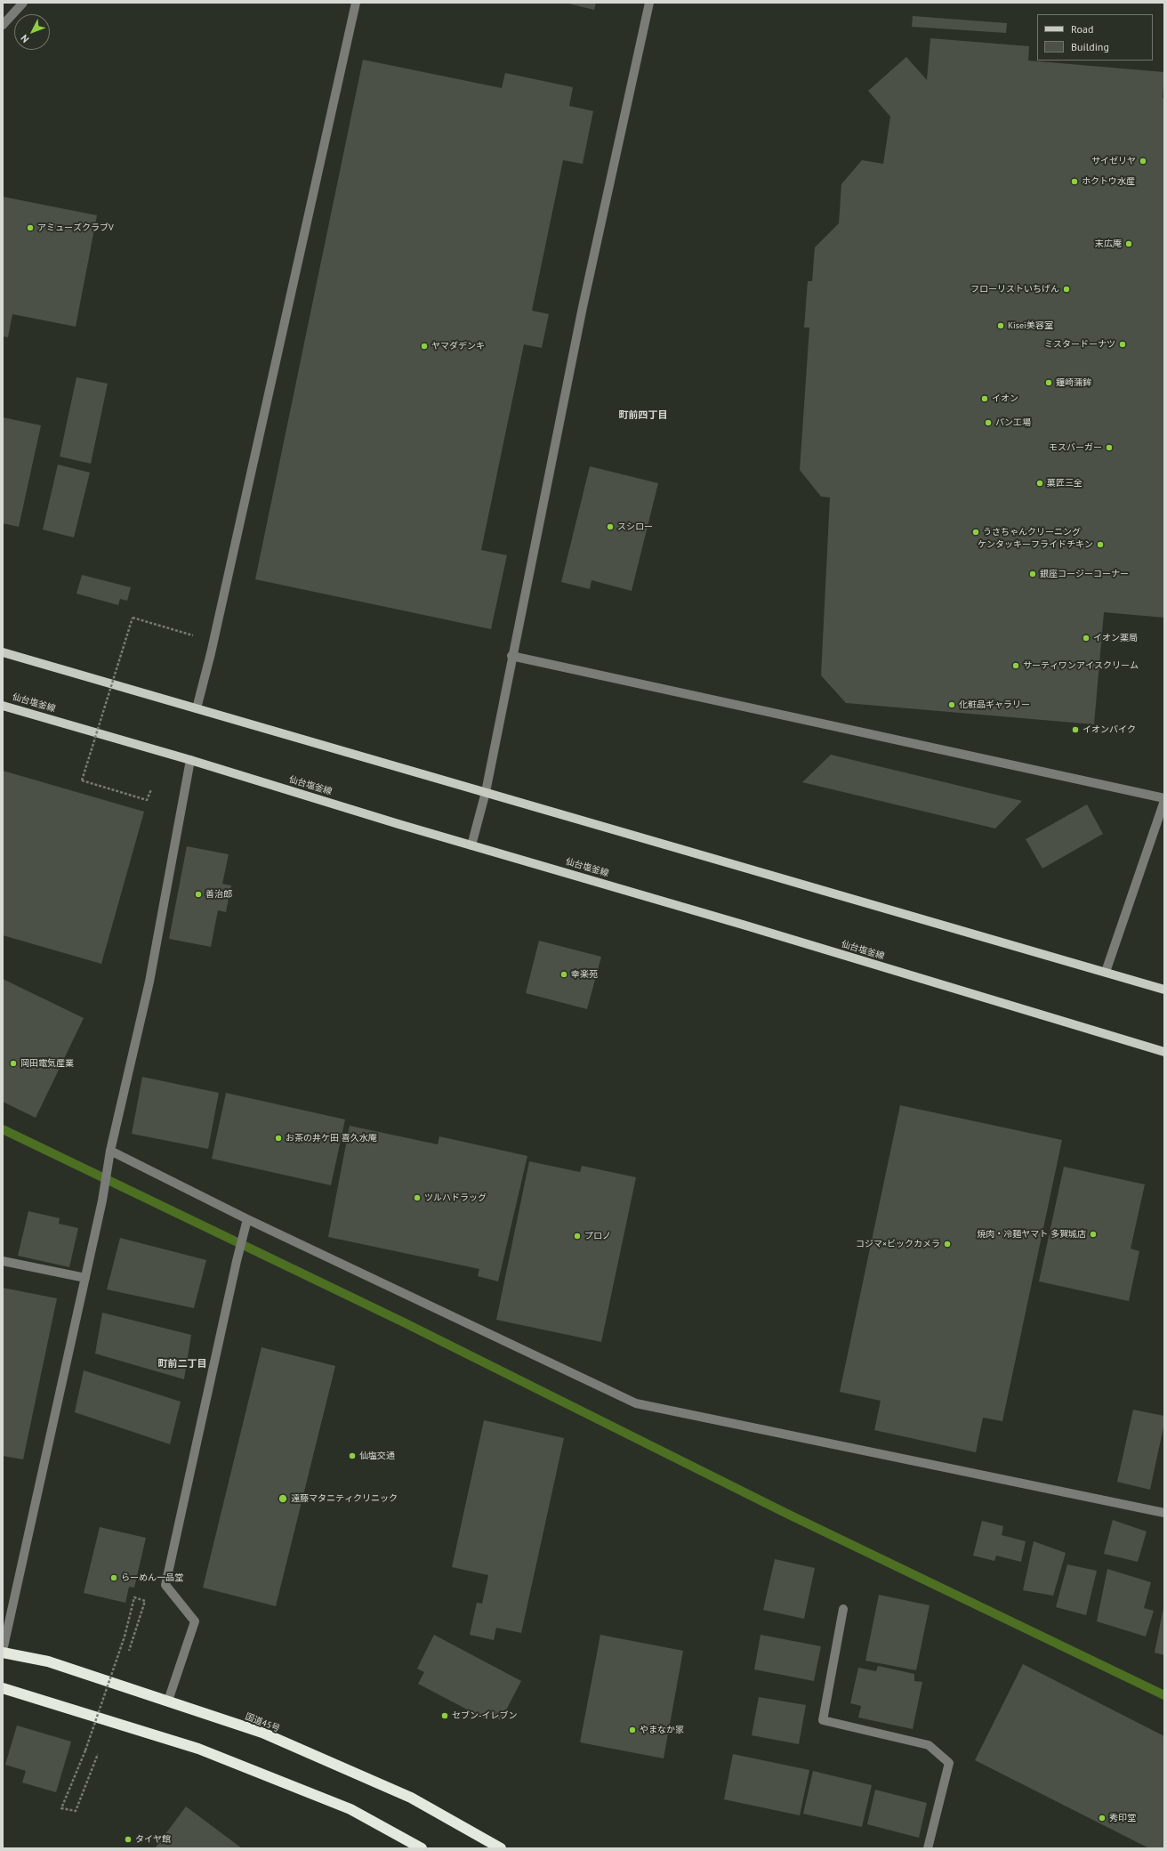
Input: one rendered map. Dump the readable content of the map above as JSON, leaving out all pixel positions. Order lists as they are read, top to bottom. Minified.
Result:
{"streets":{"highway":["国道45号"],"main road":["仙台塩釜線"]},"districts":["町前四丁目","町前二丁目"],"places":["サイゼリヤ","ホクトウ水産","アミューズクラブV","末広庵","フローリストいちげん","Kisei美容室","ミスタードーナツ","ヤマダデンキ","鐘崎蒲鉾","イオン","パン工場","モスバーガー","菓匠三全","スシロー","うさちゃんクリーニング","ケンタッキーフライドチキン","銀座コージーコーナー","イオン薬局","サーティワンアイスクリーム","化粧品ギャラリー","イオンバイク","善治郎","幸楽苑","岡田電気産業","お茶の井ケ田 喜久水庵","ツルハドラッグ","焼肉・冷麺ヤマト 多賀城店","プロノ","コジマ×ビックカメラ","仙塩交通","遠藤マタニティクリニック","らーめん一品堂","セブン-イレブン","やまなか家","秀印堂","タイヤ館"],"legend":["Road","Building"],"north":"bottom left"}
